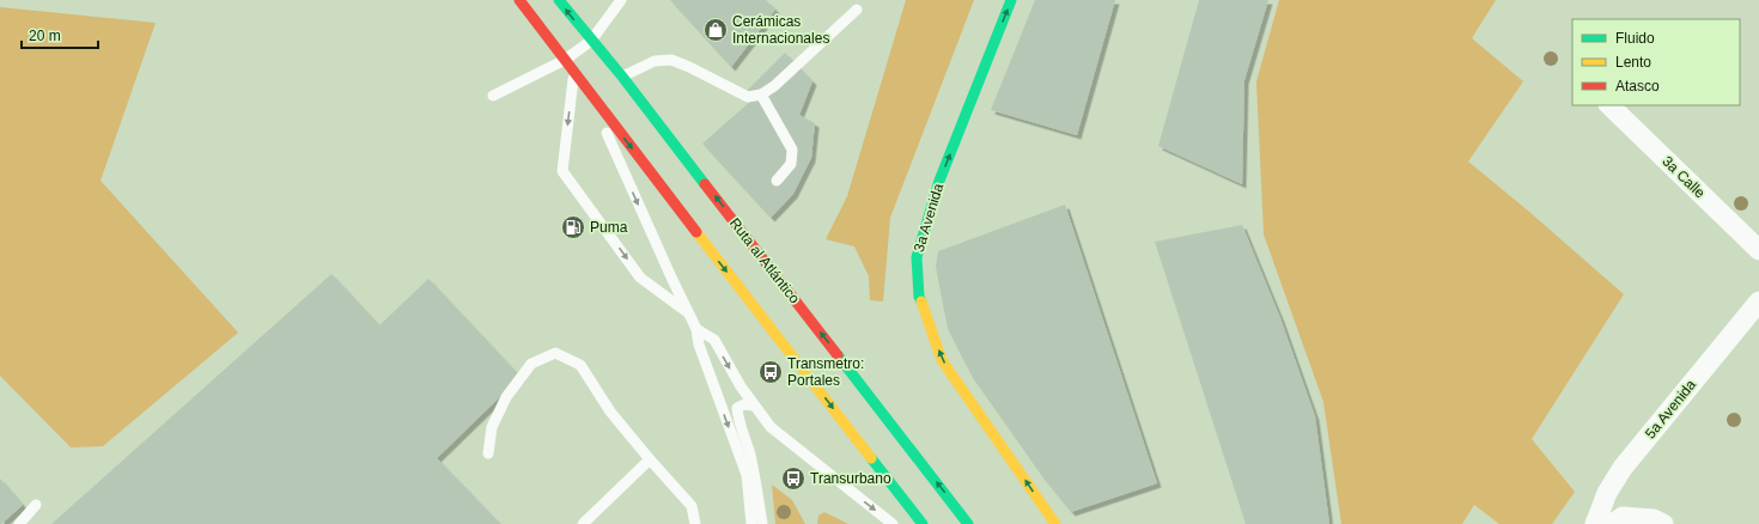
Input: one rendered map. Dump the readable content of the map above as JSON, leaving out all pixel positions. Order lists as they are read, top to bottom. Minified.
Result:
{"streets":{"main road":["3a Avenida","Ruta al Atlántico"],"street":["3a Calle","5a Avenida"]},"one_way":["3a Avenida"],"places":{"shop":["Cerámicas Internacionales"],"fuel station":["Puma"],"bus stop":["Transmetro: Portales","Transurbano"]},"legend":["Fluido","Lento","Atasco"],"scale_bar":"20 m"}
